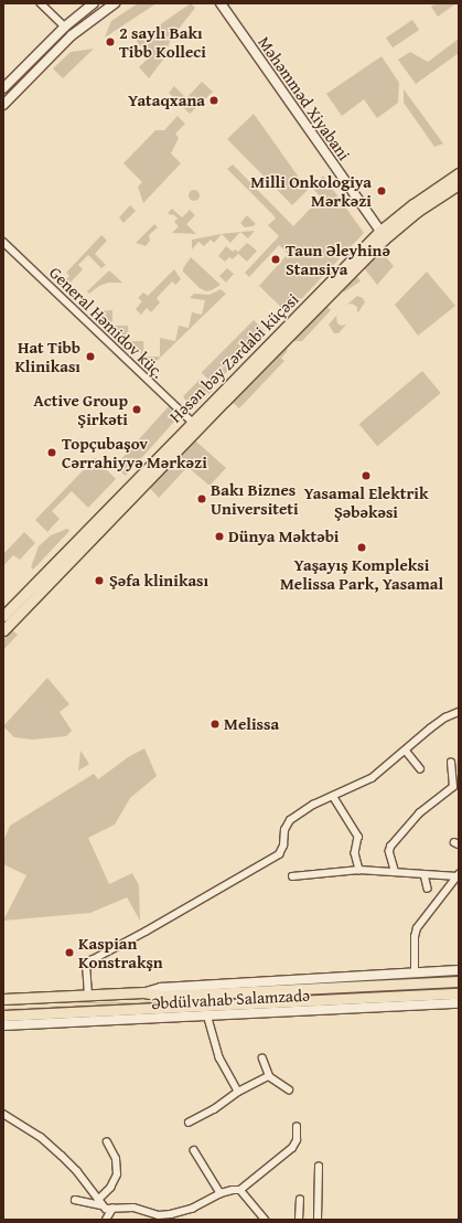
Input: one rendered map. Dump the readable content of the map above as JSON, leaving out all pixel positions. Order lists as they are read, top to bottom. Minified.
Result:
{"streets":{"main road":["Məhəmməd Xiyabani","Həsən bəy Zərdabi küçəsi","Əbdülvahab Salamzadə"],"street":["General Həmidov küç."]},"crossings":[["Məhəmməd Xiyabani","Həsən bəy Zərdabi küçəsi"],["General Həmidov küç.","Həsən bəy Zərdabi küçəsi"]],"places":["2 saylı Bakı Tibb Kolleci","Yataqxana","Milli Onkologiya Mərkəzi","Taun Əleyhinə Stansiya","Hat Tibb Klinikası","Active Group Şirkəti","Topçubaşov Cərrahiyyə Mərkəzi","Yasamal Elektrik Şəbəkəsi","Bakı Biznes Universiteti","Dünya Məktəbi","Yaşayış Kompleksi Melissa Park, Yasamal","Şəfa klinikası","Melissa","Kaspian Konstrakşn"]}
